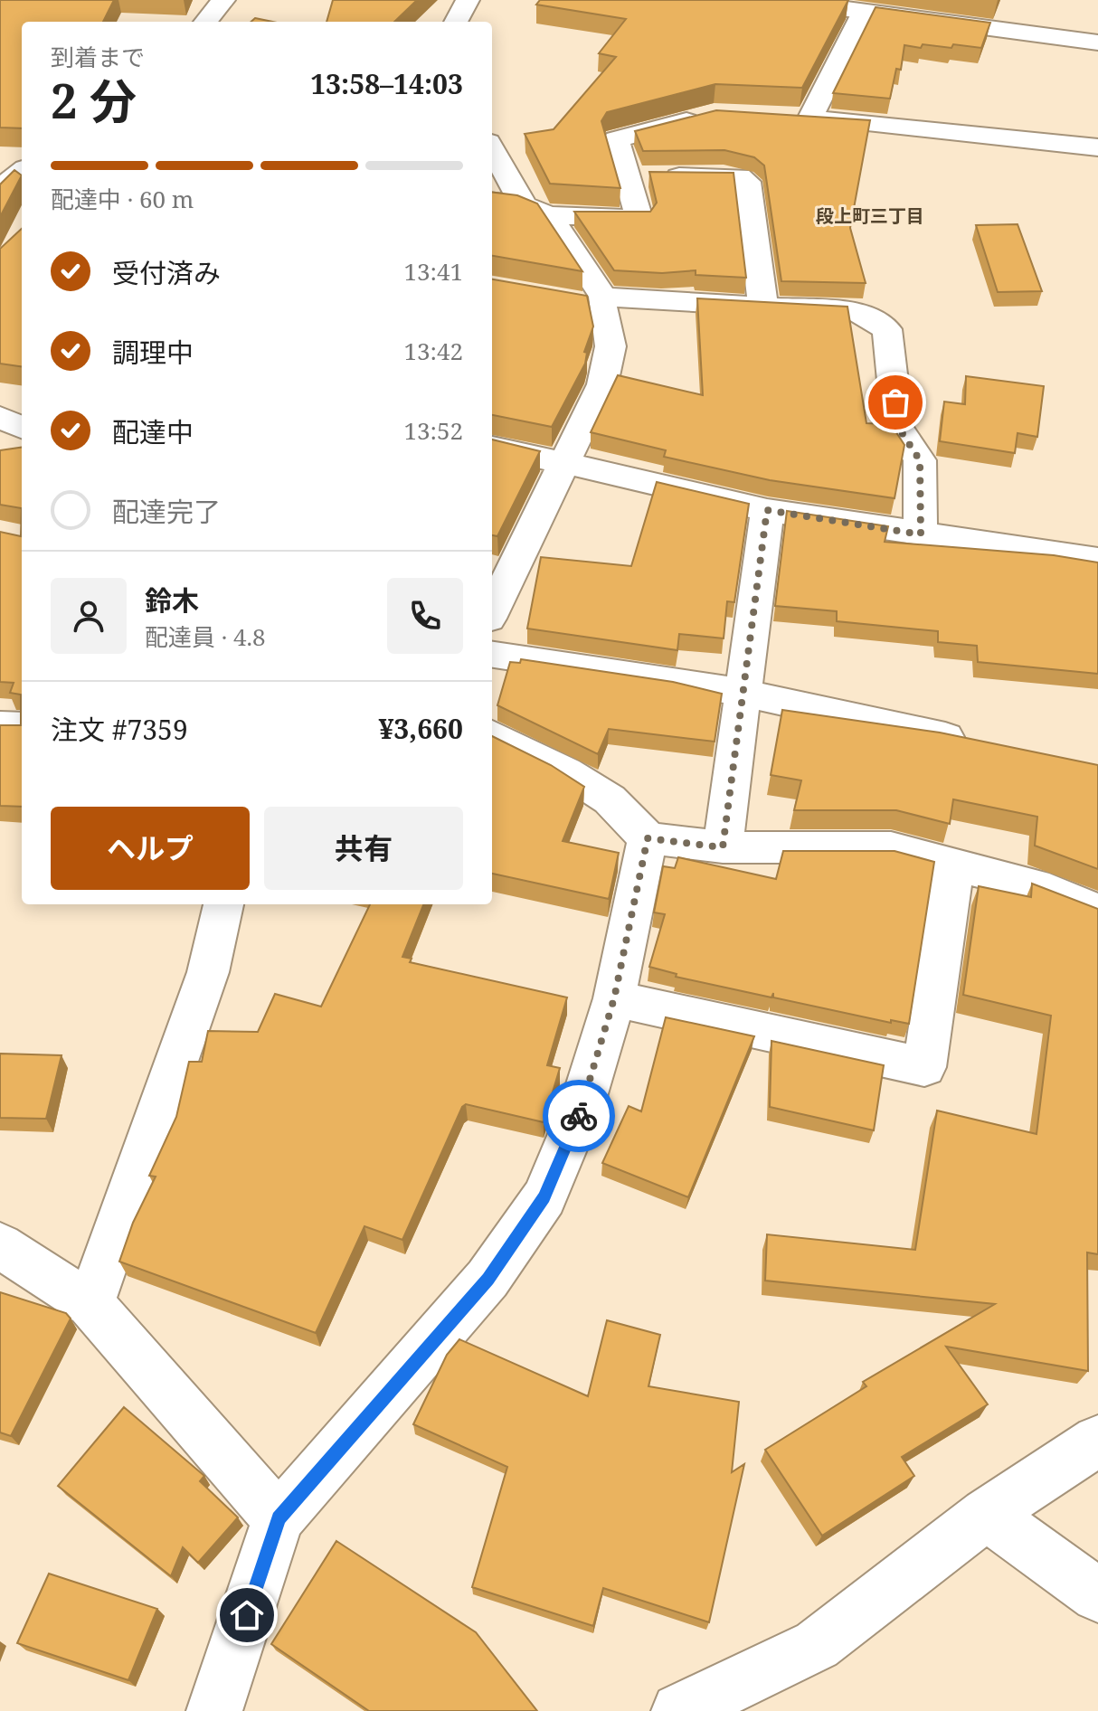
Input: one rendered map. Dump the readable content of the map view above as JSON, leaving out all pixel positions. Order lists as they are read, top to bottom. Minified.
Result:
{"districts":["段上町三丁目"],"page":{"heading":["2 分","到着まで","13:58–14:03"],"panel":["鈴木","配達員 · 4.8","注文 #7359","¥3,660"],"bar":"配達中 · 60 m","list":[["受付済み","13:41"],["調理中","13:42"],["配達中","13:52"],"配達完了"],"buttons":["ヘルプ","共有"]}}
